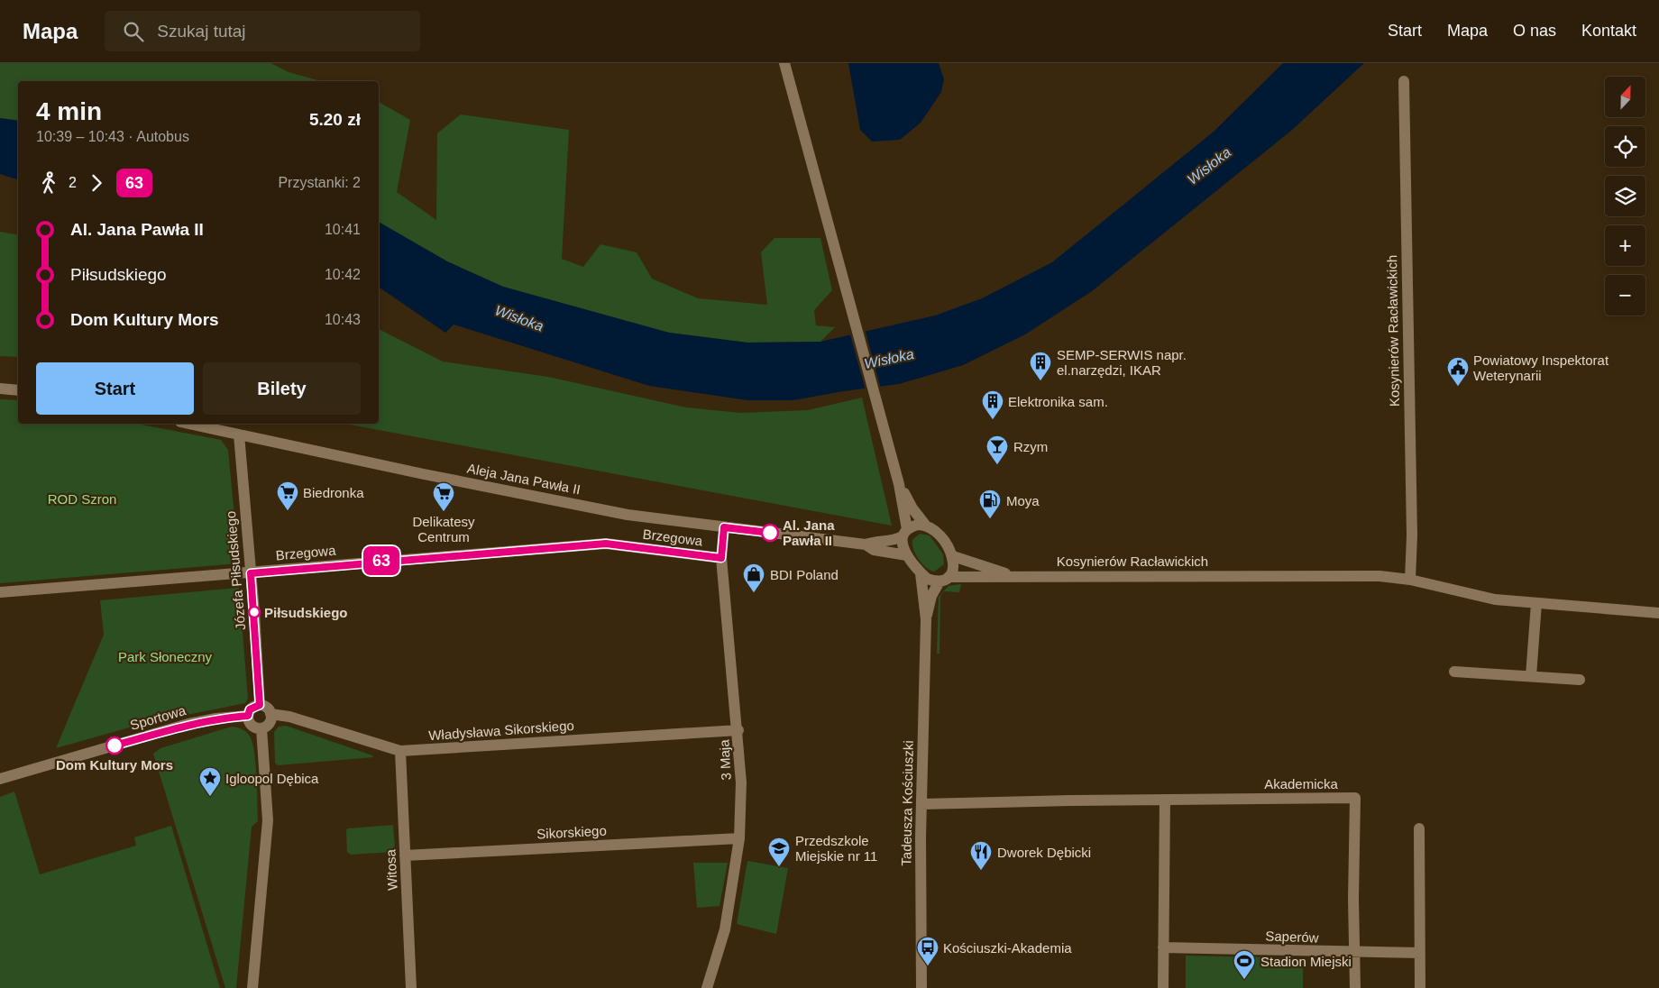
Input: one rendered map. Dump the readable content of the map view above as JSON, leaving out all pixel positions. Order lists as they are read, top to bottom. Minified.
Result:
{"streets":{"street":["Kosynierów Racławickich","Aleja Jana Pawła II","Brzegowa","Józefa Piłsudskiego","Sportowa","Władysława Sikorskiego","3 Maja","Akademicka","Tadeusza Kościuszki","Sikorskiego","Witosa","Saperów"]},"crossings":[["Kosynierów Racławickich","Aleja Jana Pawła II"],["Kosynierów Racławickich","Tadeusza Kościuszki"],["Aleja Jana Pawła II","Józefa Piłsudskiego"],["Aleja Jana Pawła II","3 Maja"],["Aleja Jana Pawła II","Tadeusza Kościuszki"],["Brzegowa","Józefa Piłsudskiego"],["Brzegowa","3 Maja"],["Józefa Piłsudskiego","Sportowa"],["Józefa Piłsudskiego","Władysława Sikorskiego"],["Sportowa","Władysława Sikorskiego"],["Władysława Sikorskiego","3 Maja"],["Władysława Sikorskiego","Witosa"],["3 Maja","Sikorskiego"],["Akademicka","Tadeusza Kościuszki"],["Akademicka","Saperów"],["Sikorskiego","Witosa"]],"water":["Wisłoka"],"parks":["ROD Szron","Park Słoneczny"],"places":{"building":["SEMP-SERWIS napr. el.narzędzi, IKAR","Elektronika sam."],"public building":["Powiatowy Inspektorat Weterynarii"],"bar":["Rzym"],"supermarket":["Biedronka","Delikatesy Centrum"],"fuel station":["Moya"],"other":["Al. Jana Pawła II","Piłsudskiego","Dom Kultury Mors"],"shop":["BDI Poland"],"place":["Igloopol Dębica"],"school or university":["Przedszkole Miejskie nr 11"],"restaurant":["Dworek Dębicki"],"bus stop":["Kościuszki-Akademia"],"sports":["Stadion Miejski"]},"lines":["bus line 63"],"north":"top","page":{"header":"Mapa","search":"Szukaj tutaj","nav":["Start","Mapa","O nas","Kontakt"],"on_map":"63","map_buttons":["+","−"],"heading":["4 min","10:39 – 10:43 · Autobus","5.20 zł"],"legs":["2","63","Przystanki: 2"],"list":[{"name":"Al. Jana Pawła II","value":"10:41"},{"name":"Piłsudskiego","value":"10:42"},{"name":"Dom Kultury Mors","value":"10:43"}],"buttons":["Start","Bilety"]}}
